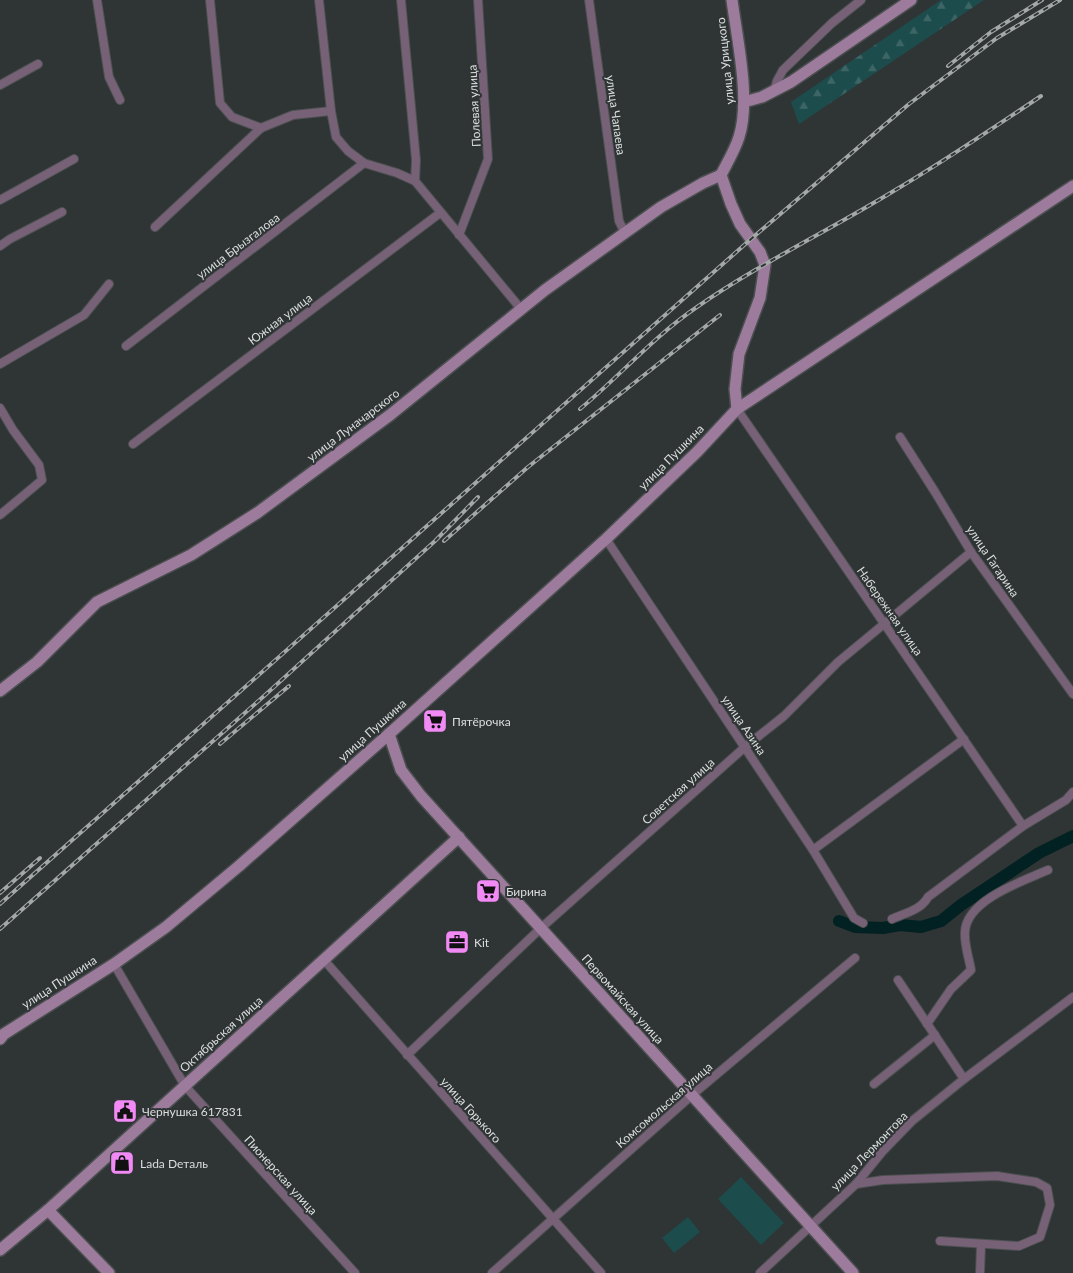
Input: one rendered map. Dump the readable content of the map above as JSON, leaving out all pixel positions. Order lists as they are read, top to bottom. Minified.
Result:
{"streets":{"street":["улица Урицкого","Полевая улица","улица Чапаева","улица Брызгалова","Южная улица","улица Луначарского","улица Пушкина","улица Гагарина","Набережная улица","улица Азина","Советская улица","Первомайская улица","Октябрьская улица","Комсомольская улица","улица Горького","улица Лермонтова","Пионерская улица"]},"crossings":[["улица Урицкого","улица Луначарского"],["улица Чапаева","улица Луначарского"],["улица Пушкина","Набережная улица"],["улица Пушкина","улица Азина"],["улица Пушкина","Первомайская улица"],["улица Пушкина","Пионерская улица"],["улица Гагарина","Советская улица"],["Набережная улица","Советская улица"],["улица Азина","Советская улица"],["Советская улица","Первомайская улица"],["Советская улица","улица Горького"],["Первомайская улица","Октябрьская улица"],["Первомайская улица","Комсомольская улица"],["Первомайская улица","улица Лермонтова"],["Октябрьская улица","улица Горького"],["Октябрьская улица","Пионерская улица"],["Комсомольская улица","улица Горького"]],"places":{"supermarket":["Пятёрочка","Бирина"],"office":["Kit"],"public building":["Чернушка 617831"],"shop":["Lada Dеталь"]}}
